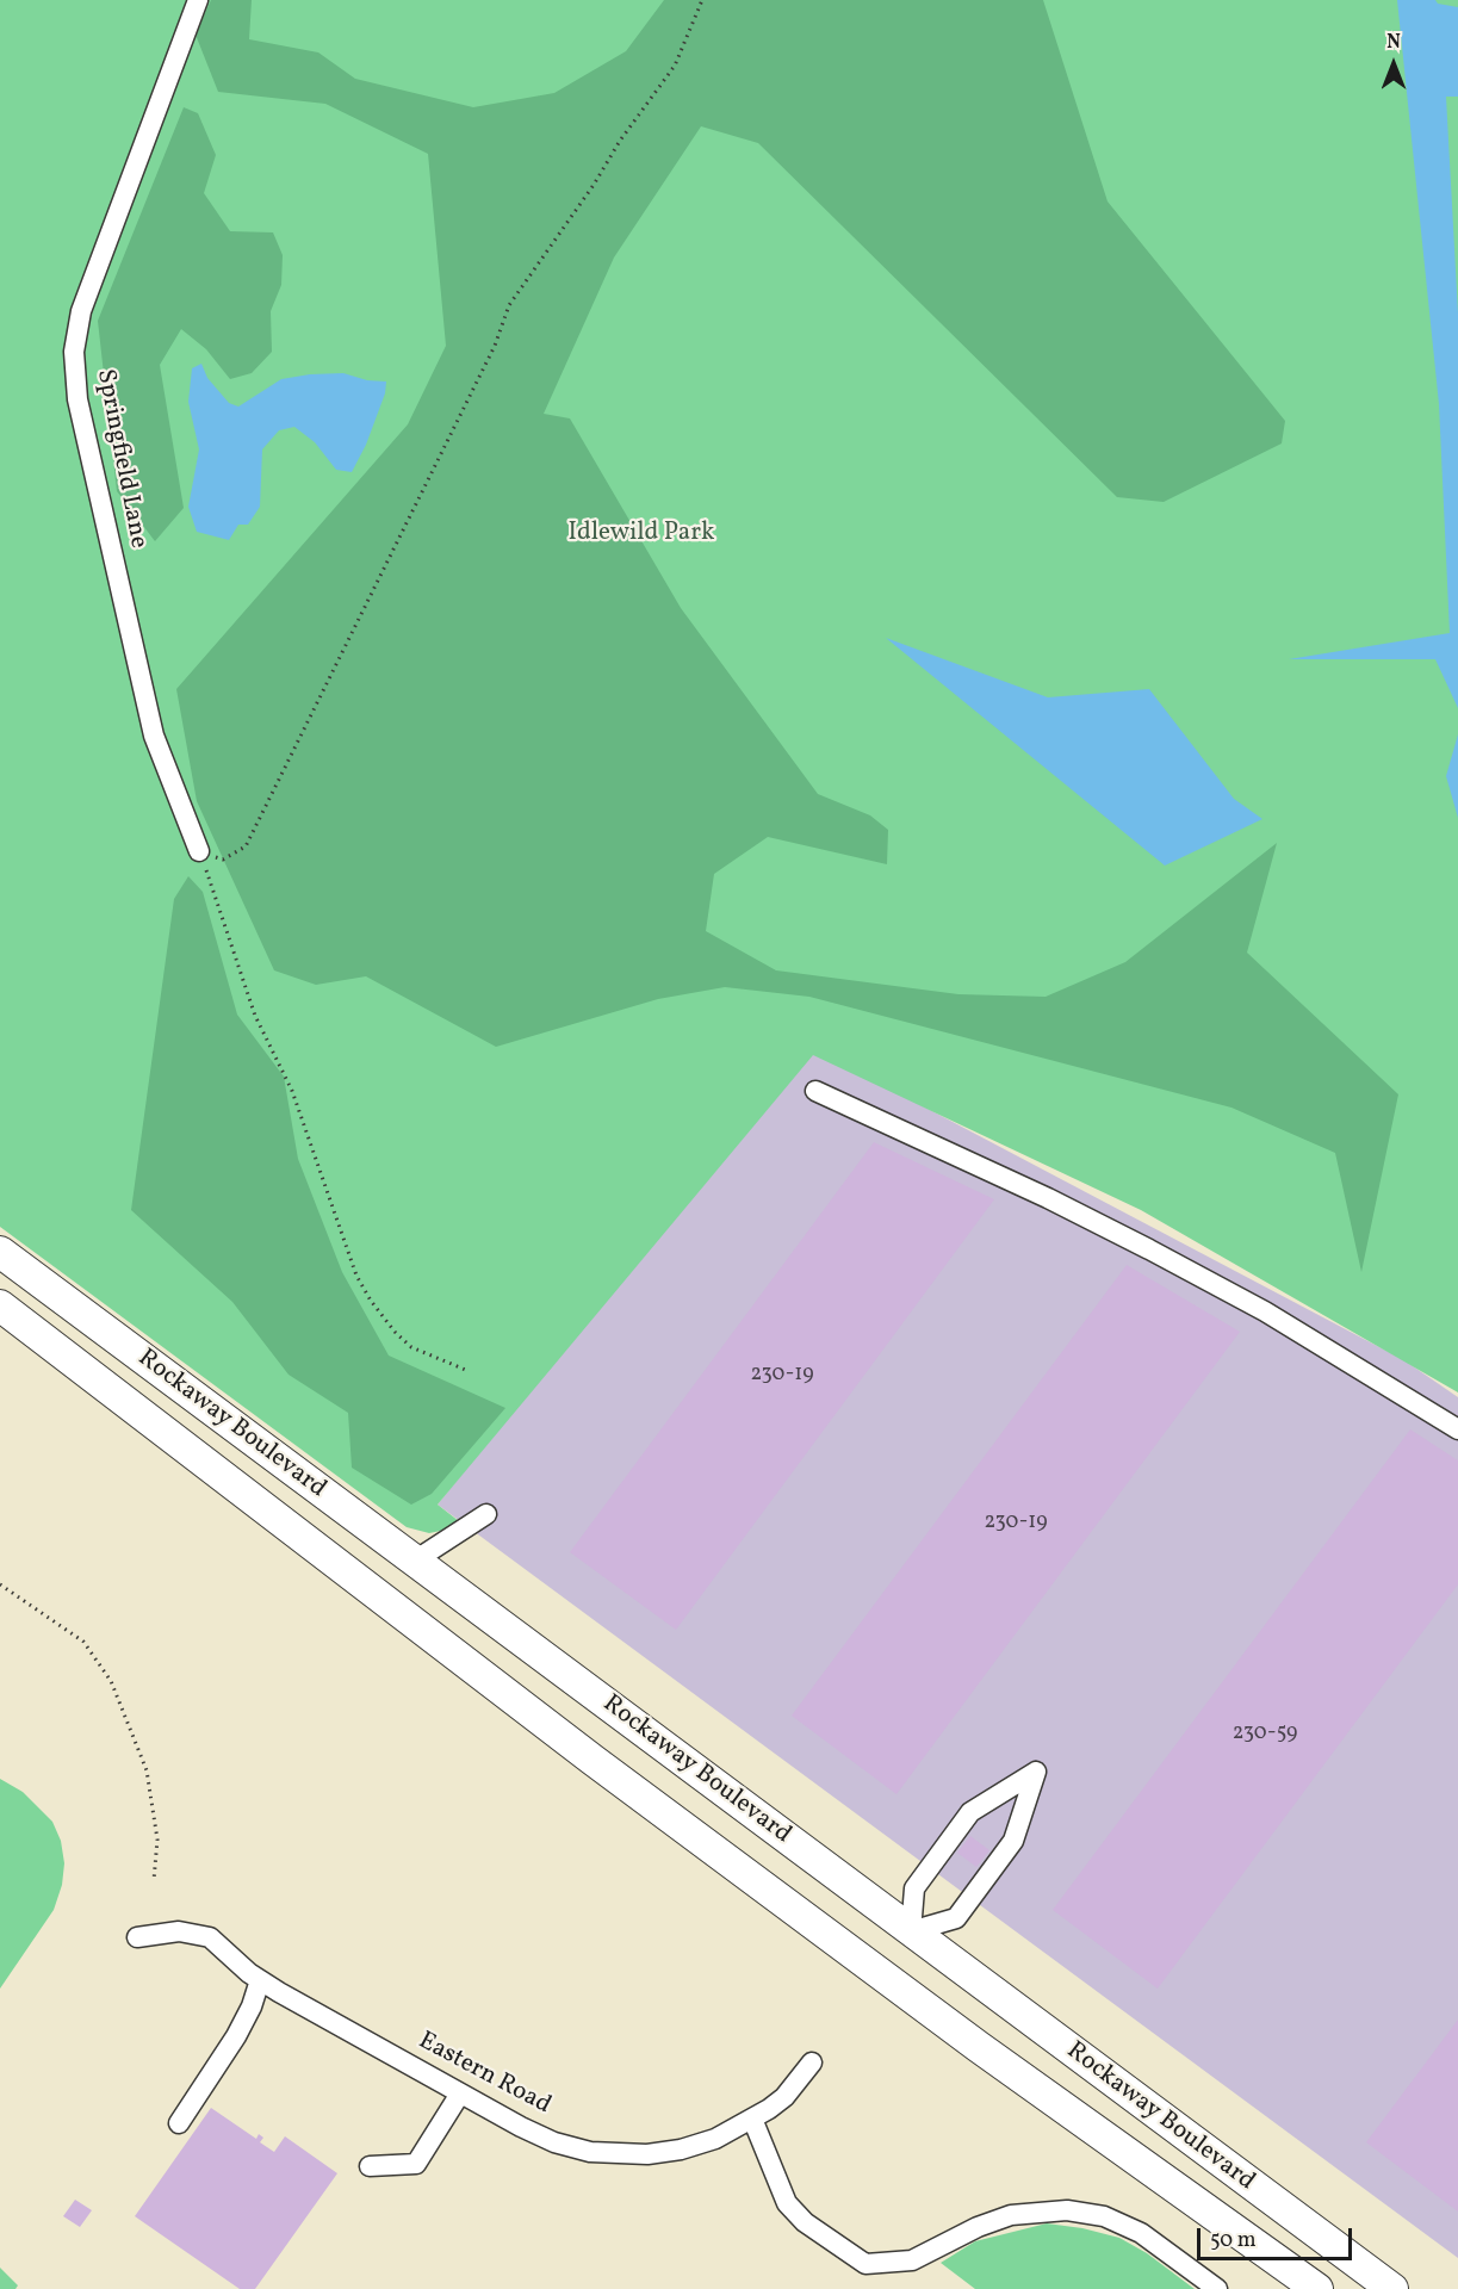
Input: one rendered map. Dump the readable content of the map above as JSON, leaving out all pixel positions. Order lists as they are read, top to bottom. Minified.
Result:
{"streets":{"highway":["Rockaway Boulevard"],"street":["Springfield Lane","Eastern Road"]},"parks":["Idlewild Park"],"house_numbers":["230-19","230-19","230-59"],"scale_bar":"50 m","north":"top"}
